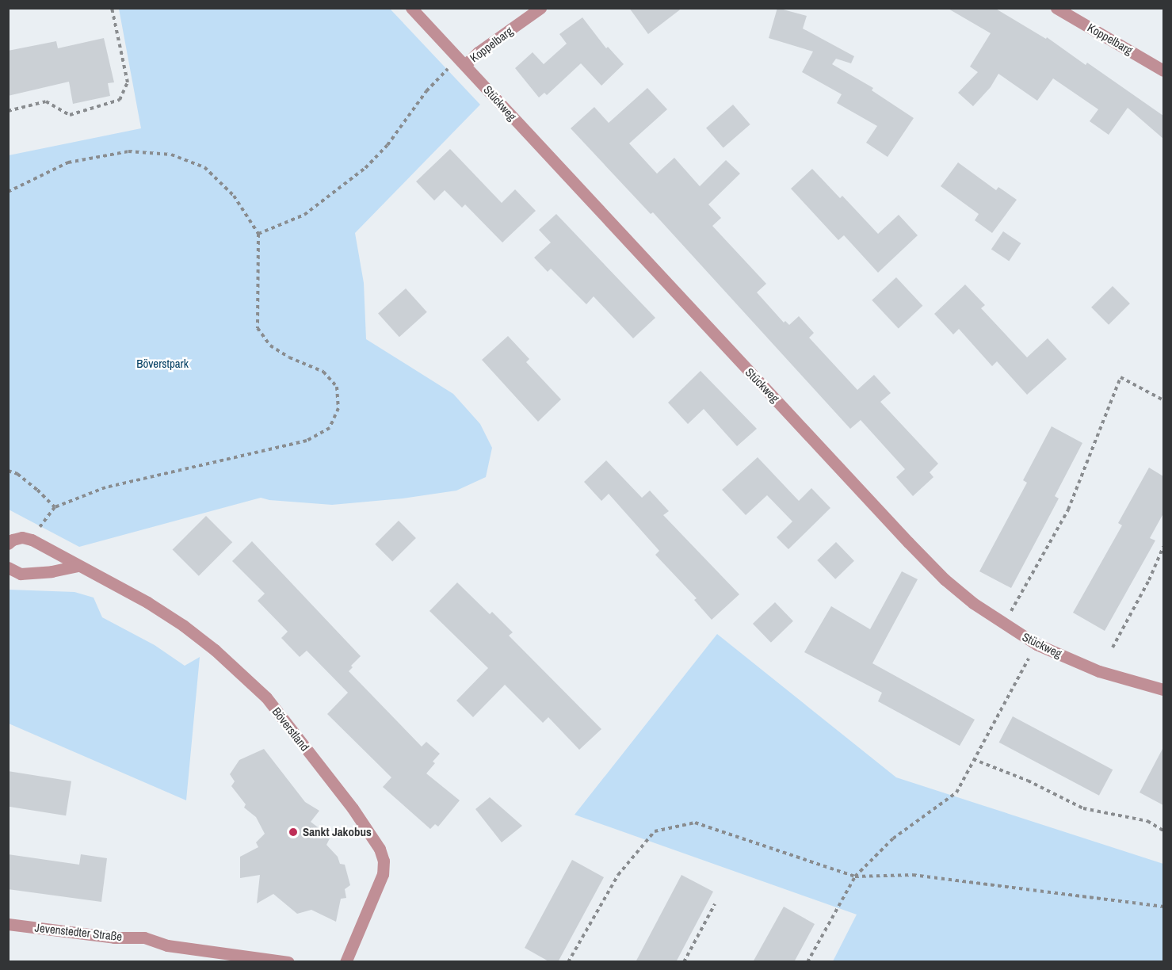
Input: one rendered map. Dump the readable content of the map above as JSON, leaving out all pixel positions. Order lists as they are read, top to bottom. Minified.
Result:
{"streets":{"street":["Koppelbarg","Stückweg","Böverstland","Jevenstedter Straße"]},"crossings":[["Koppelbarg","Stückweg"]],"parks":["Böverstpark"],"places":["Sankt Jakobus"]}
